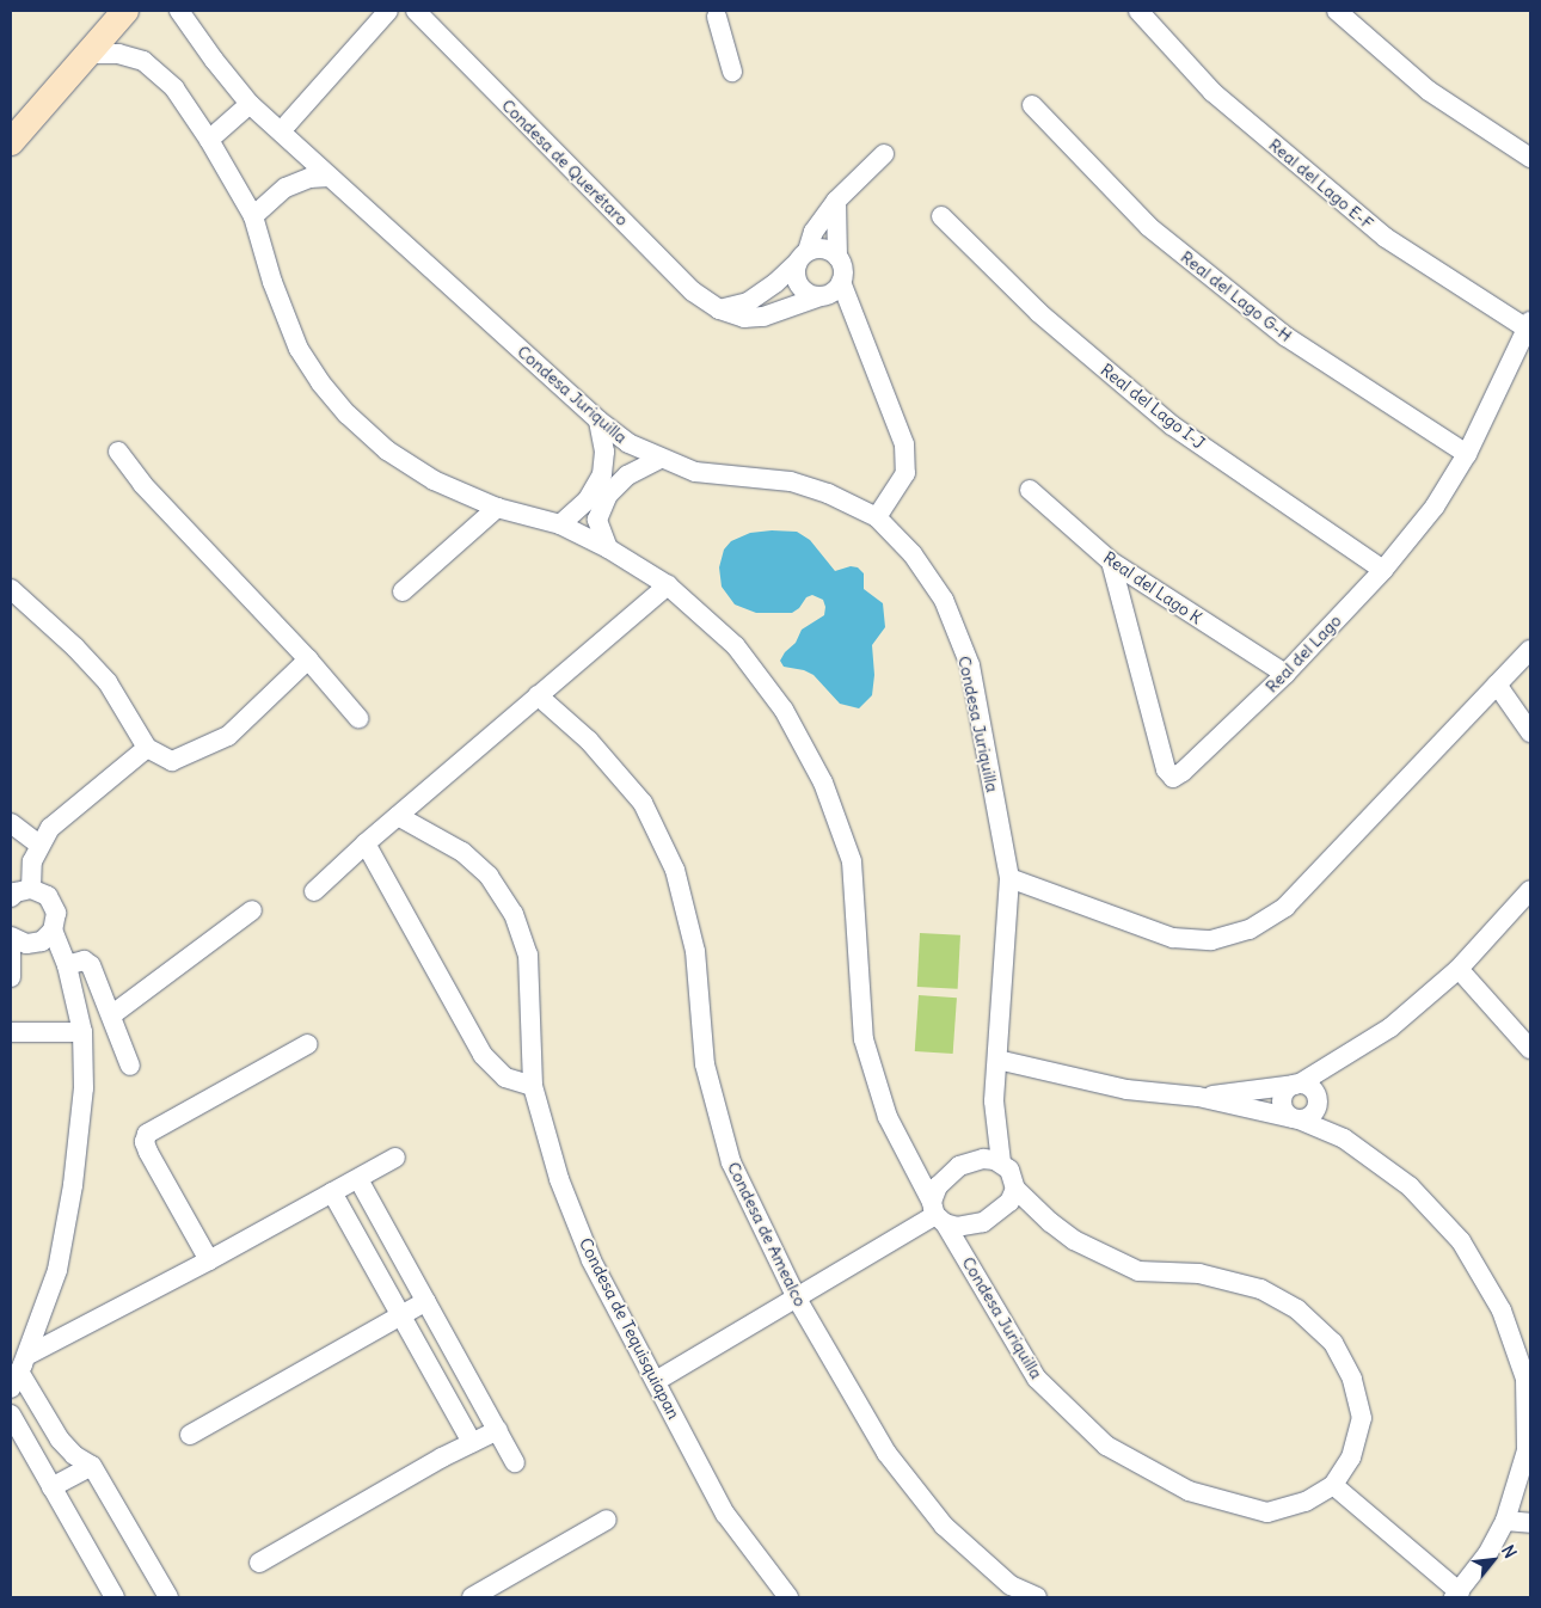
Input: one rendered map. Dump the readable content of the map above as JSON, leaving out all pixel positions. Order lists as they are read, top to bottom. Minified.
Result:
{"streets":{"street":["Condesa de Querétaro","Real del Lago E-F","Real del Lago G-H","Condesa Juriquilla","Real del Lago I-J","Real del Lago K","Real del Lago","Condesa de Amealco","Condesa de Tequisquiapan"]},"crossings":[["Real del Lago E-F","Real del Lago"],["Real del Lago G-H","Real del Lago"],["Real del Lago I-J","Real del Lago"],["Real del Lago K","Real del Lago"]],"north":"top right"}
